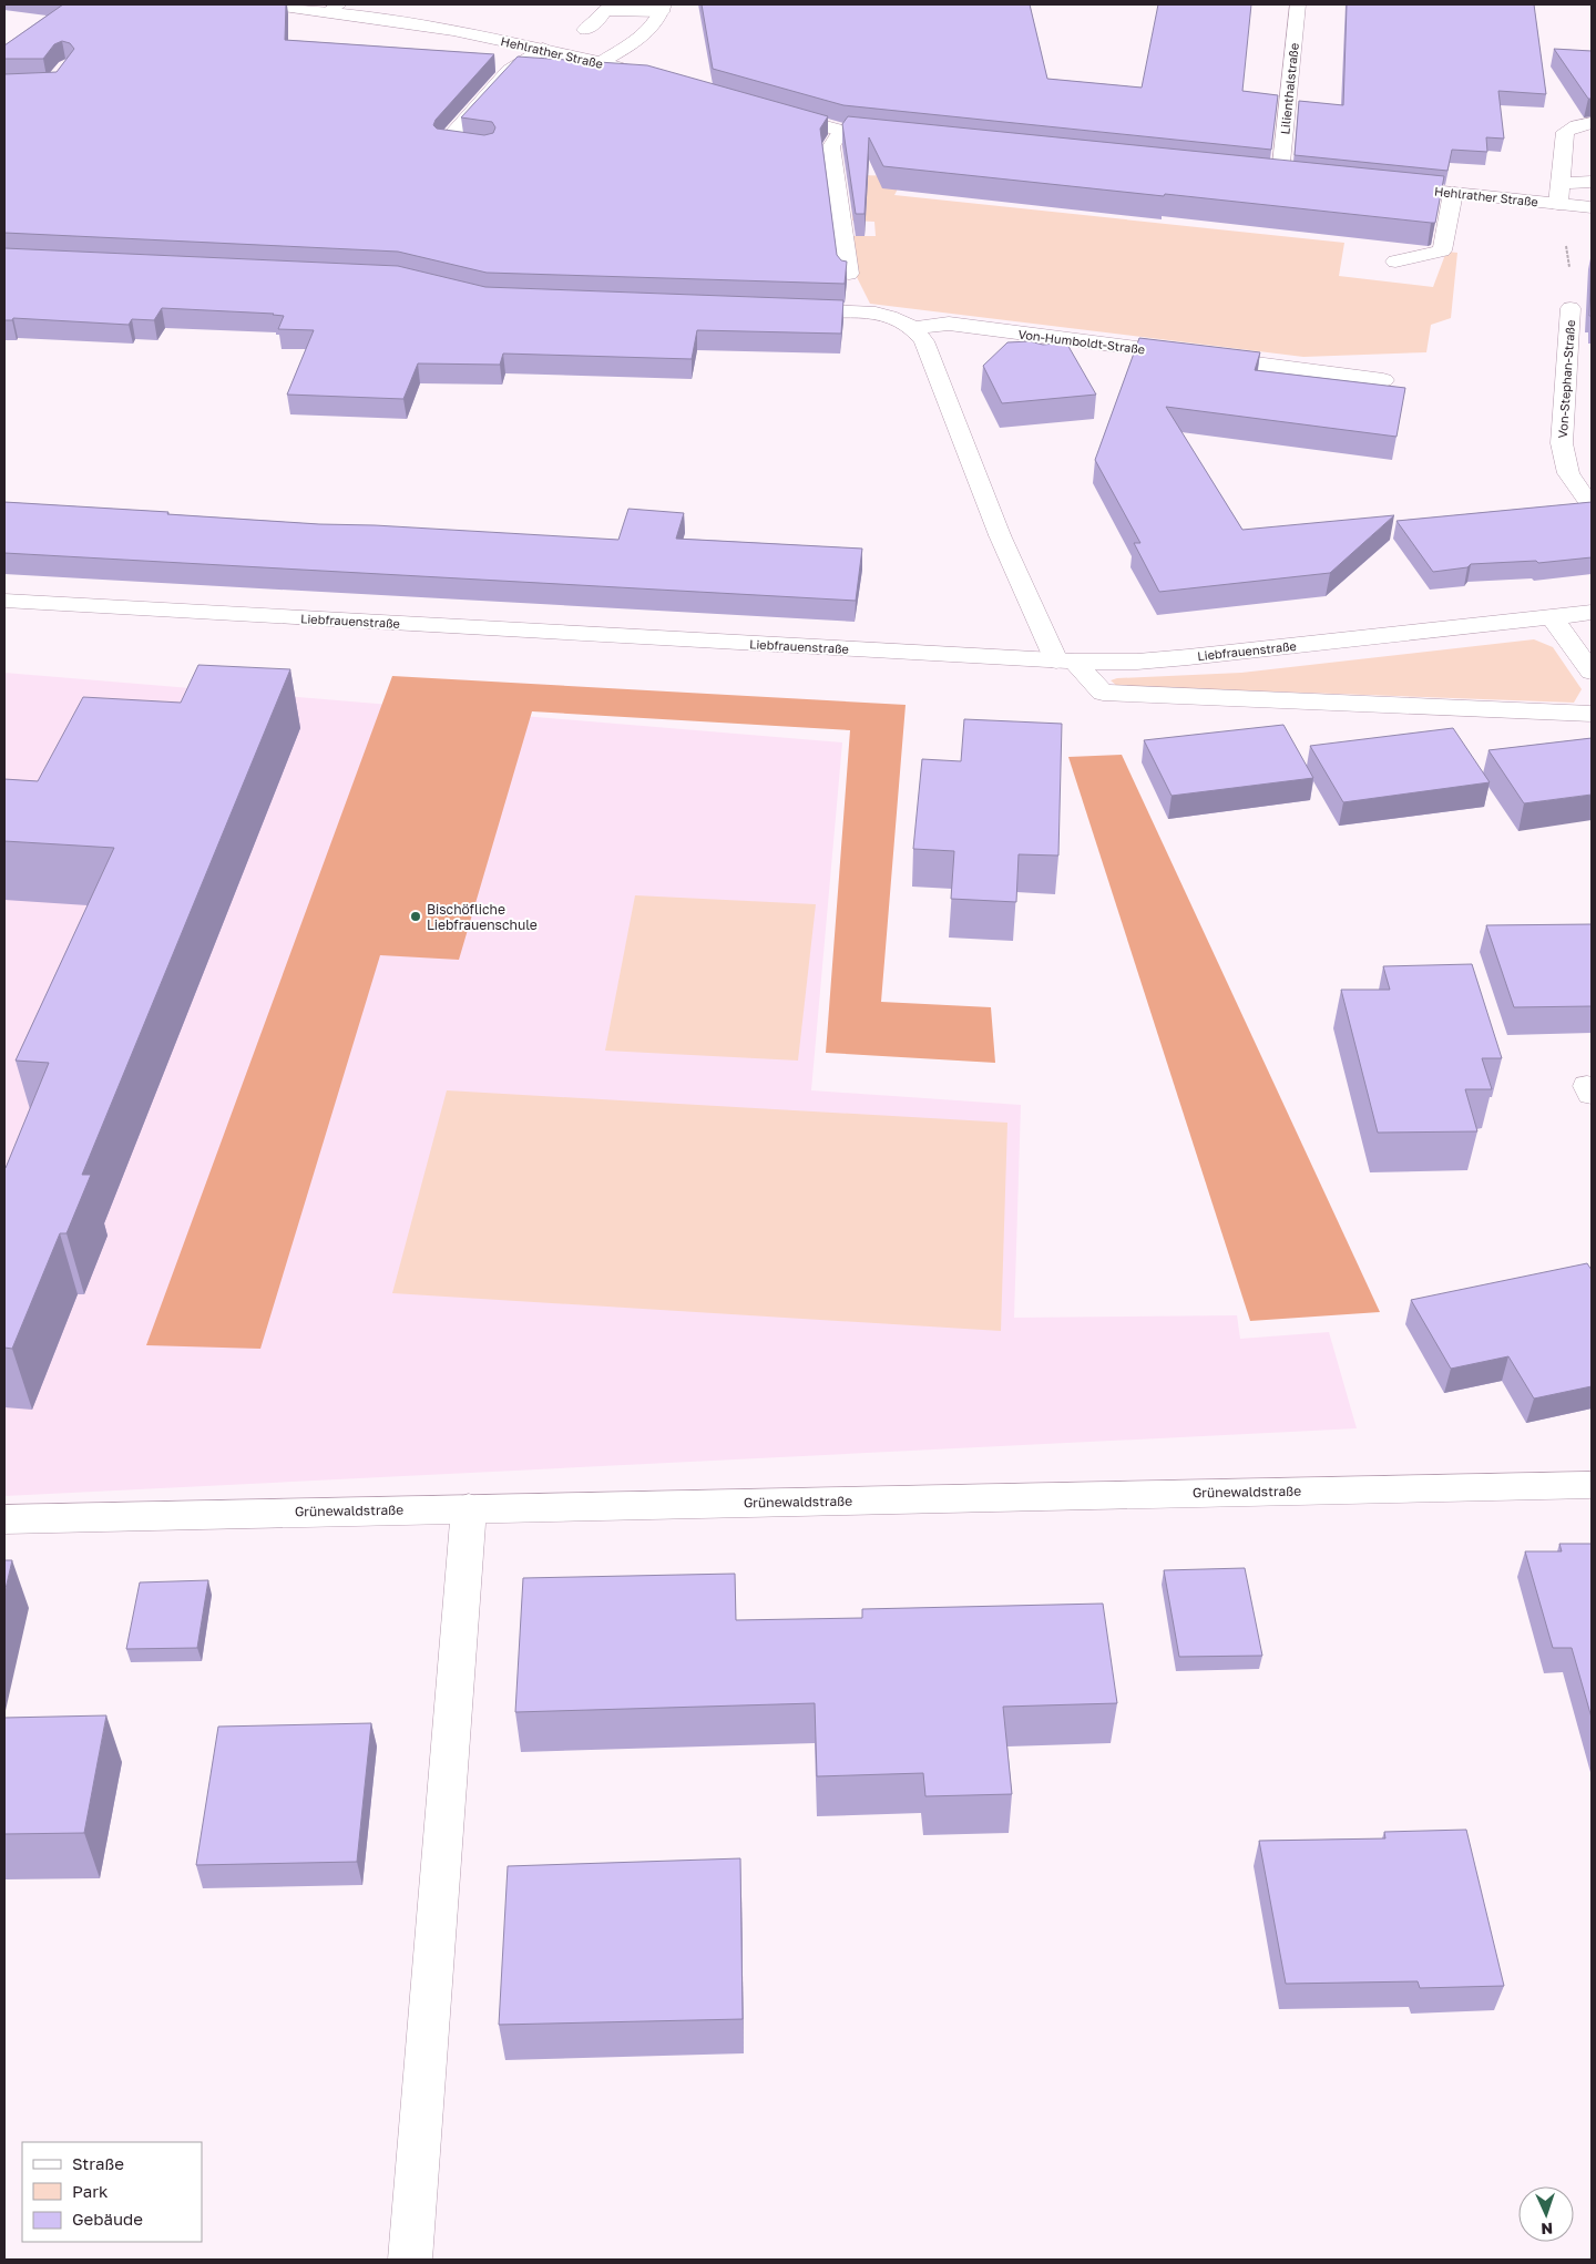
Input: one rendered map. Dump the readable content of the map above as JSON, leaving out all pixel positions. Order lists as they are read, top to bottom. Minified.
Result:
{"streets":{"street":["Hehlrather Straße","Lilienthalstraße","Von-Humboldt-Straße","Von-Stephan-Straße","Liebfrauenstraße","Grünewaldstraße"]},"places":["Bischöfliche Liebfrauenschule"],"legend":["Straße","Park","Gebäude"],"north":"bottom"}
